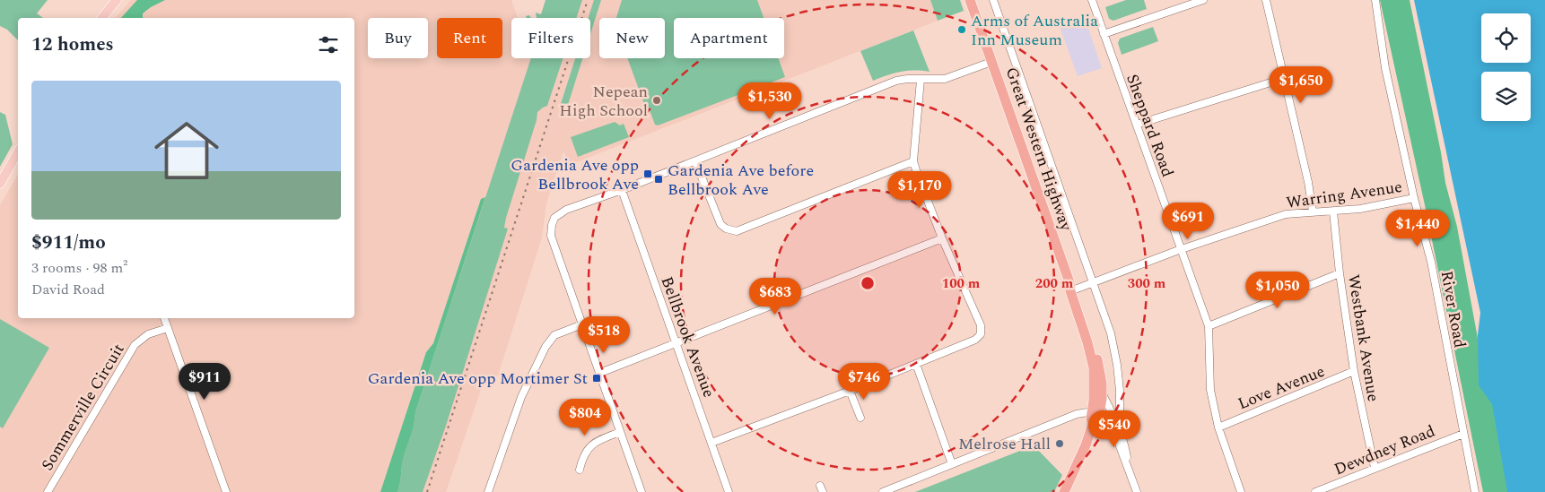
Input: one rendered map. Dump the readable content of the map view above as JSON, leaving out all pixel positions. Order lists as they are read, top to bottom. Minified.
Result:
{"streets":{"highway":["Great Western Highway"],"street":["Sheppard Road","Warring Avenue","River Road","Bellbrook Avenue","Westbank Avenue","Love Avenue","Sommerville Circuit","Dewdney Road"]},"crossings":[["Sheppard Road","Warring Avenue"],["Sheppard Road","Love Avenue"],["Great Western Highway","Warring Avenue"],["Warring Avenue","River Road"],["Warring Avenue","Westbank Avenue"],["River Road","Dewdney Road"],["Westbank Avenue","Love Avenue"],["Westbank Avenue","Dewdney Road"]],"places":{"other":["Arms of Australia Inn Museum","Nepean High School","Melrose Hall"],"transit":["Gardenia Ave opp Bellbrook Ave","Gardenia Ave before Bellbrook Ave","Gardenia Ave opp Mortimer St"]},"page":{"chip":["Buy","Rent","Filters","New","Apartment"],"heading":"12 homes","price":["$1,650","$1,530","$1,170","$691","$1,440","$1,050","$683","$518","$911","$746","$804","$540"],"list":[{"name":"$911/mo","note":"3 rooms · 98 m² · David Road"}]},"rings":["100 m","200 m","300 m"]}
